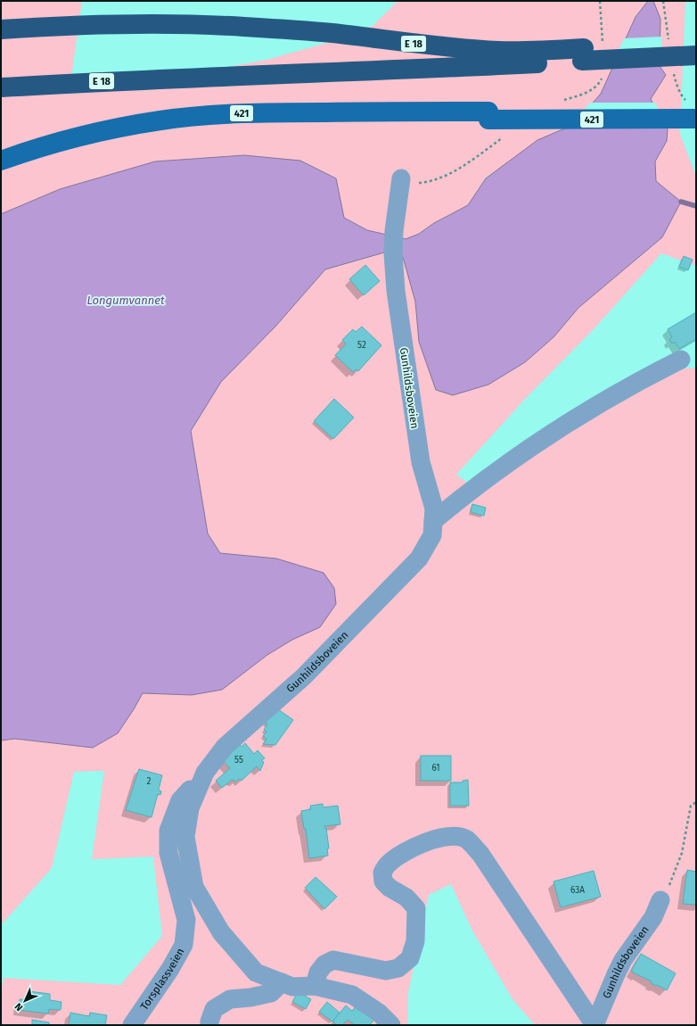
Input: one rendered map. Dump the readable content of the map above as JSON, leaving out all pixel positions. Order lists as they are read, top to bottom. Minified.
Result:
{"streets":{"highway":["E 18"],"main road":["421"],"street":["Gunhildsboveien","Torsplassveien"]},"crossings":[["Gunhildsboveien","Torsplassveien"]],"water":["Longumvannet"],"house_numbers":["52","55","61","2","63A"],"north":"bottom left"}
